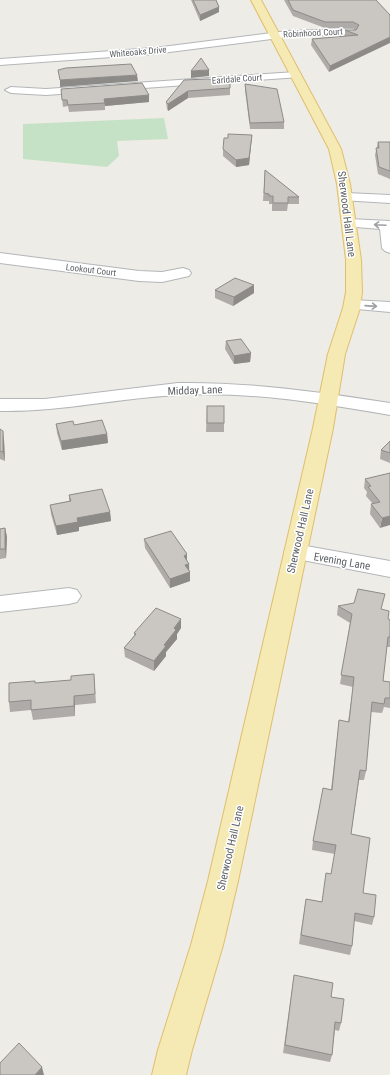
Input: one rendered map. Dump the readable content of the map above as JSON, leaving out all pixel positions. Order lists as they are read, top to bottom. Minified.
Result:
{"streets":{"main road":["Sherwood Hall Lane"],"street":["Robinhood Court","Whiteoaks Drive","Earldale Court","Lookout Court","Midday Lane","Evening Lane"]},"crossings":[["Robinhood Court","Whiteoaks Drive"],["Robinhood Court","Sherwood Hall Lane"],["Whiteoaks Drive","Sherwood Hall Lane"],["Earldale Court","Sherwood Hall Lane"],["Sherwood Hall Lane","Midday Lane"],["Sherwood Hall Lane","Evening Lane"]]}
